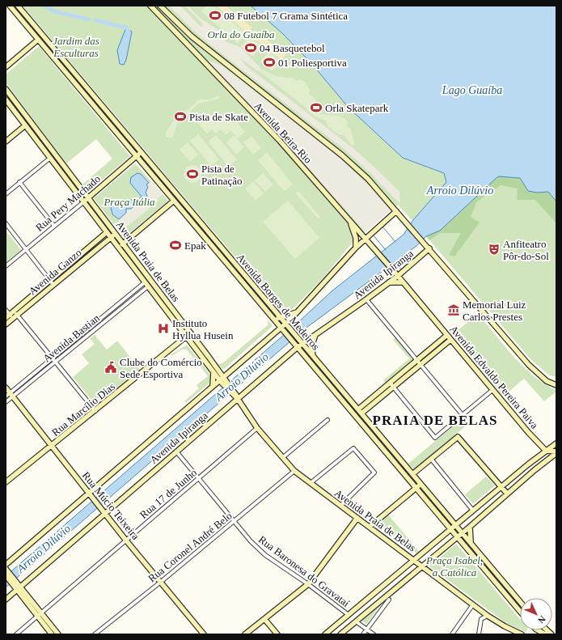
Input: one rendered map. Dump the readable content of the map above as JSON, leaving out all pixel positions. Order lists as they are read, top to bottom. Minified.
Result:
{"streets":{"main road":["Avenida Beira-Rio","Rua Pery Machado","Avenida Praia de Belas","Avenida Ganzo","Avenida Ipiranga","Avenida Borges de Medeiros","Avenida Edvaldo Pereira Paiva","Rua Marcílio Dias","Rua Múcio Teixeira"],"street":["Avenida Bastian","Rua 17 de Junho","Rua Coronel André Belo","Rua Baronesa do Gravataí"]},"crossings":[["Avenida Beira-Rio","Avenida Ipiranga"],["Avenida Beira-Rio","Avenida Edvaldo Pereira Paiva"],["Rua Pery Machado","Avenida Praia de Belas"],["Rua Pery Machado","Avenida Borges de Medeiros"],["Avenida Praia de Belas","Avenida Ganzo"],["Avenida Praia de Belas","Avenida Ipiranga"],["Avenida Praia de Belas","Avenida Bastian"],["Avenida Praia de Belas","Rua Marcílio Dias"],["Avenida Praia de Belas","Rua 17 de Junho"],["Avenida Praia de Belas","Rua Coronel André Belo"],["Avenida Ipiranga","Avenida Borges de Medeiros"],["Avenida Ipiranga","Avenida Edvaldo Pereira Paiva"],["Avenida Ipiranga","Rua Múcio Teixeira"],["Avenida Ipiranga","Rua Baronesa do Gravataí"],["Avenida Bastian","Rua Múcio Teixeira"],["Rua Marcílio Dias","Rua Múcio Teixeira"],["Rua 17 de Junho","Rua Múcio Teixeira"],["Rua 17 de Junho","Rua Baronesa do Gravataí"],["Rua Múcio Teixeira","Rua Coronel André Belo"],["Rua Coronel André Belo","Rua Baronesa do Gravataí"]],"districts":["PRAIA DE BELAS"],"water":["Lago Guaíba","Arroio Dilúvio"],"parks":["Orla do Guaíba","Jardim das Esculturas","Praça Itália","Praça Isabel, a Católica"],"places":{"sports":["08 Futebol 7 Grama Sintética","04 Basquetebol","01 Poliesportiva","Orla Skatepark","Pista de Skate","Pista de Patinação","Epak"],"theatre":["Anfiteatro Pôr-do-Sol"],"museum":["Memorial Luiz Carlos Prestes"],"hospital":["Instituto Hyllua Husein"],"public building":["Clube do Comércio Sede Esportiva"]},"north":"bottom right"}
